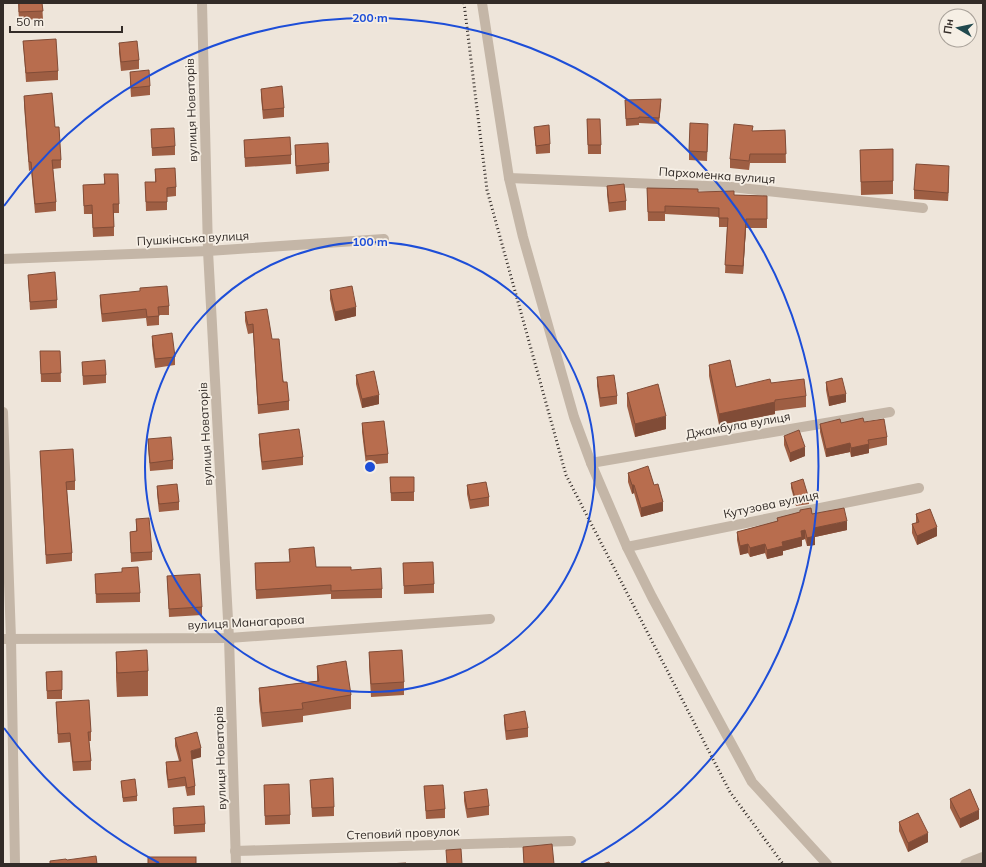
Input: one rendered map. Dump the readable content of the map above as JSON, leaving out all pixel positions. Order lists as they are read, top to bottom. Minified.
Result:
{"streets":{"street":["вулиця Новаторів","Пархоменка вулиця","Пушкінська вулиця","Джамбула вулиця","Кутузова вулиця","вулиця Манагарова","Степовий провулок"]},"crossings":[["вулиця Новаторів","Пушкінська вулиця"],["вулиця Новаторів","вулиця Манагарова"],["вулиця Новаторів","Степовий провулок"]],"scale_bar":"50 m","north":"left","rings":["200 m","100 m"]}
